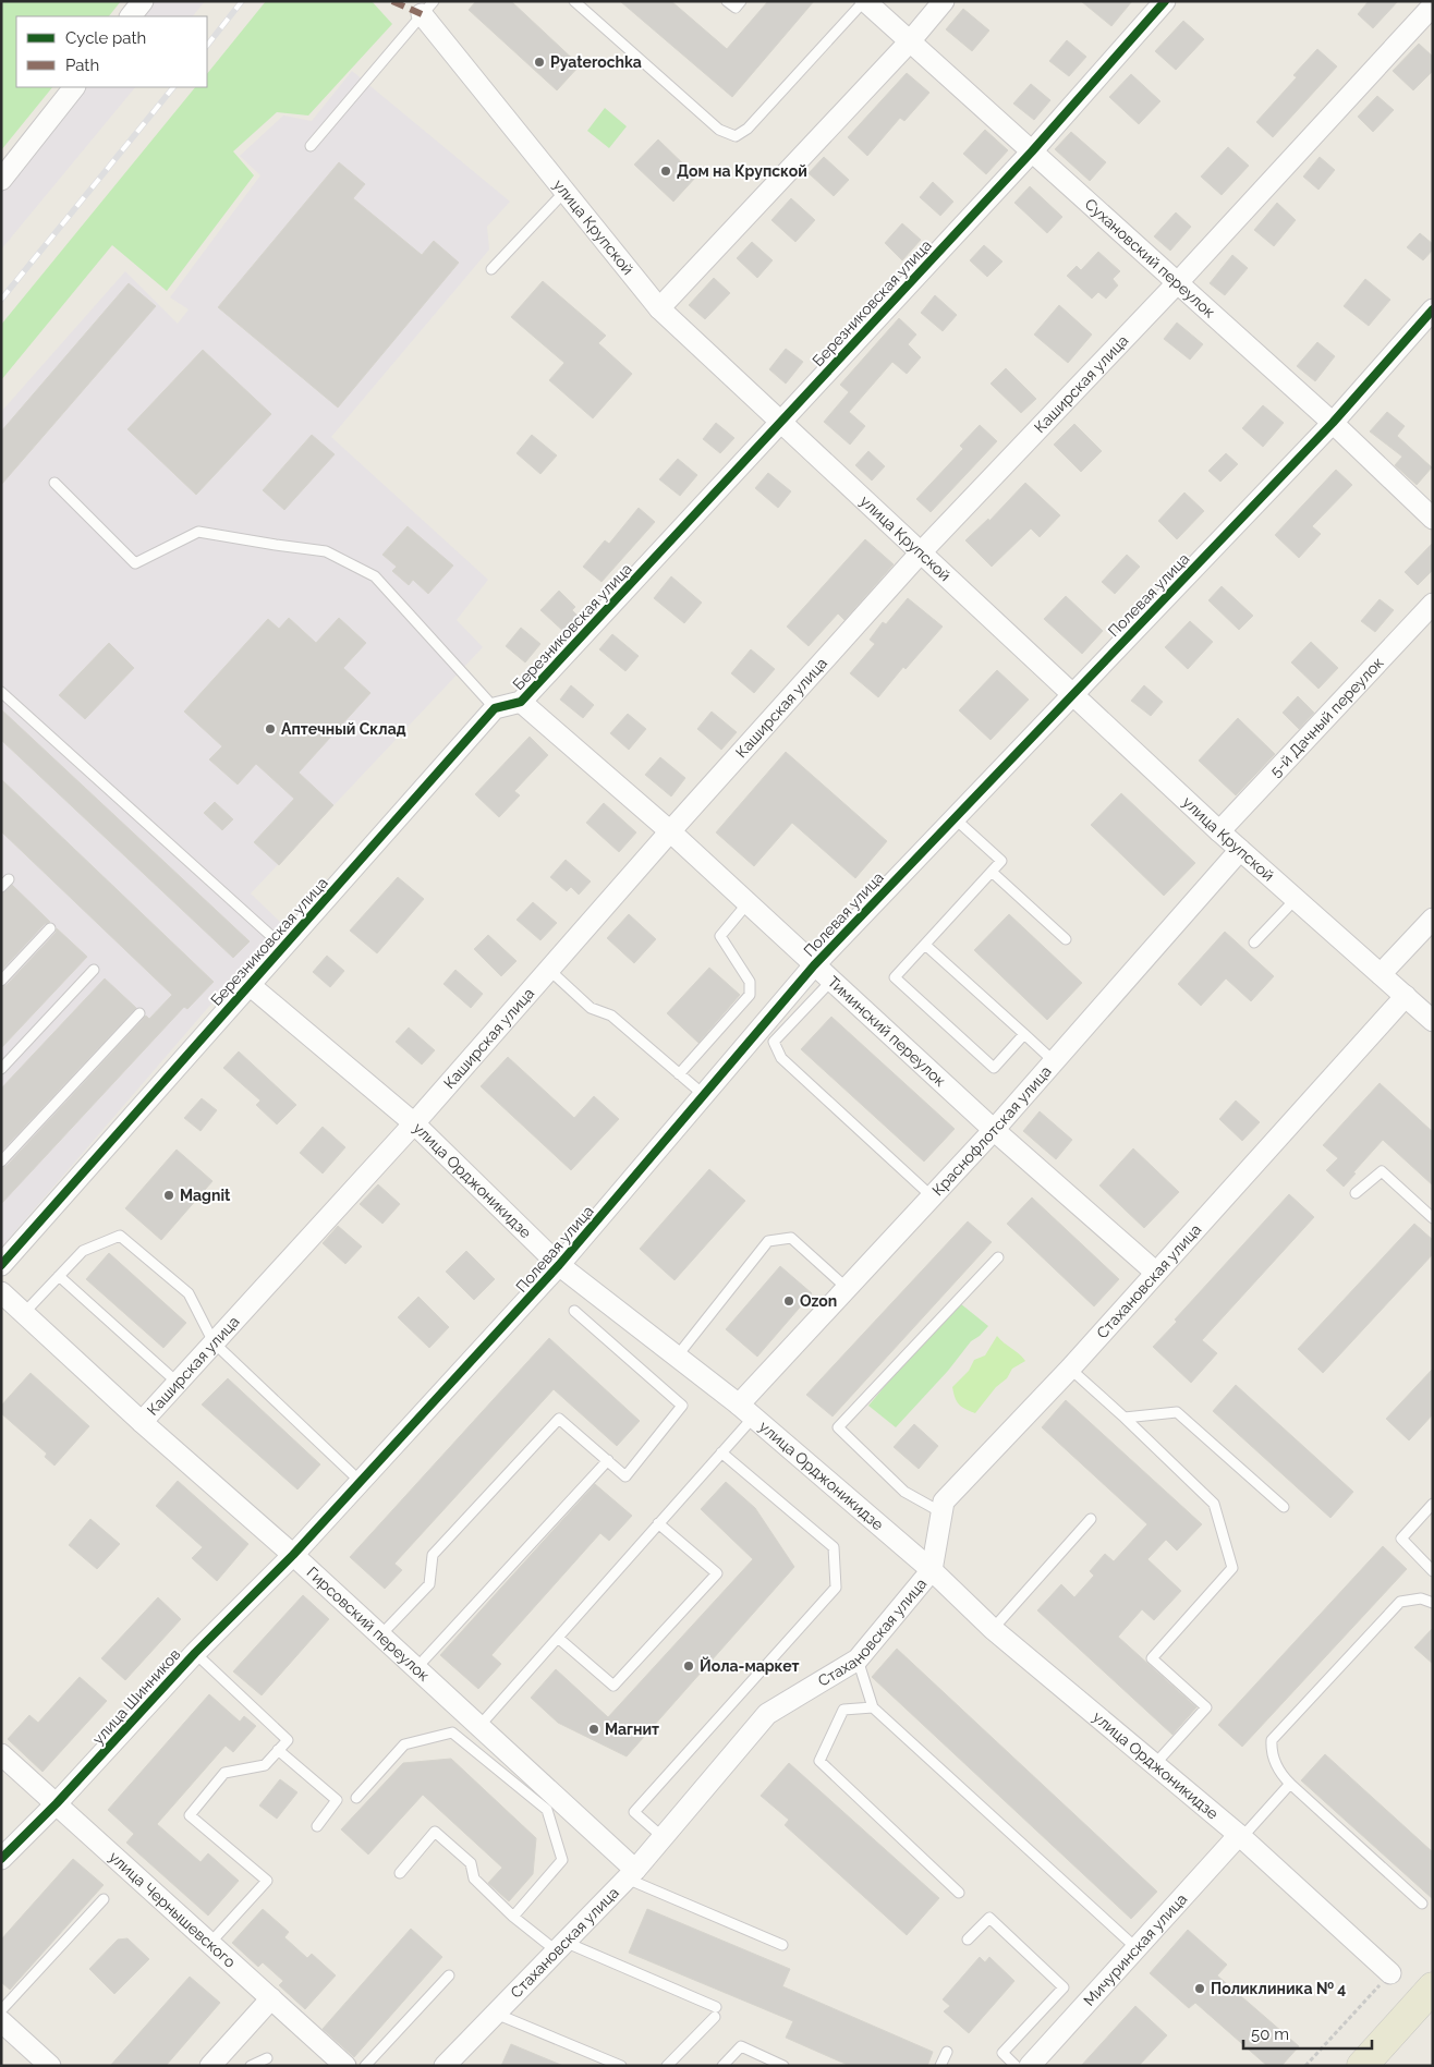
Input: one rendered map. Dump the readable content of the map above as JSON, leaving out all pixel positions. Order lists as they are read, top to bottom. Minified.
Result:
{"streets":{"street":["улица Крупской","Сухановский переулок","Березниковская улица","Каширская улица","Полевая улица","5-й Дачный переулок","Тиминский переулок","Краснофлотская улица","улица Орджоникидзе","Стахановская улица","Гирсовский переулок","улица Шинников","улица Чернышевского","Мичуринская улица"]},"crossings":[["улица Крупской","Березниковская улица"],["улица Крупской","Каширская улица"],["улица Крупской","Полевая улица"],["улица Крупской","5-й Дачный переулок"],["улица Крупской","Краснофлотская улица"],["улица Крупской","Стахановская улица"],["Сухановский переулок","Березниковская улица"],["Сухановский переулок","Каширская улица"],["Сухановский переулок","Полевая улица"],["Березниковская улица","Тиминский переулок"],["Березниковская улица","улица Орджоникидзе"],["Каширская улица","Тиминский переулок"],["Каширская улица","улица Орджоникидзе"],["Каширская улица","Гирсовский переулок"],["Полевая улица","Тиминский переулок"],["Полевая улица","улица Орджоникидзе"],["Полевая улица","Гирсовский переулок"],["Полевая улица","улица Шинников"],["Тиминский переулок","Краснофлотская улица"],["Тиминский переулок","Стахановская улица"],["Краснофлотская улица","улица Орджоникидзе"],["улица Орджоникидзе","Стахановская улица"],["улица Орджоникидзе","Мичуринская улица"],["Стахановская улица","Гирсовский переулок"],["Гирсовский переулок","улица Шинников"],["улица Шинников","улица Чернышевского"]],"places":["Pyaterochka","Дом на Крупской","Аптечный Склад","Magnit","Ozon","Йола-маркет","Магнит","Поликлиника № 4"],"legend":["Cycle path","Path"],"scale_bar":"50 m"}
